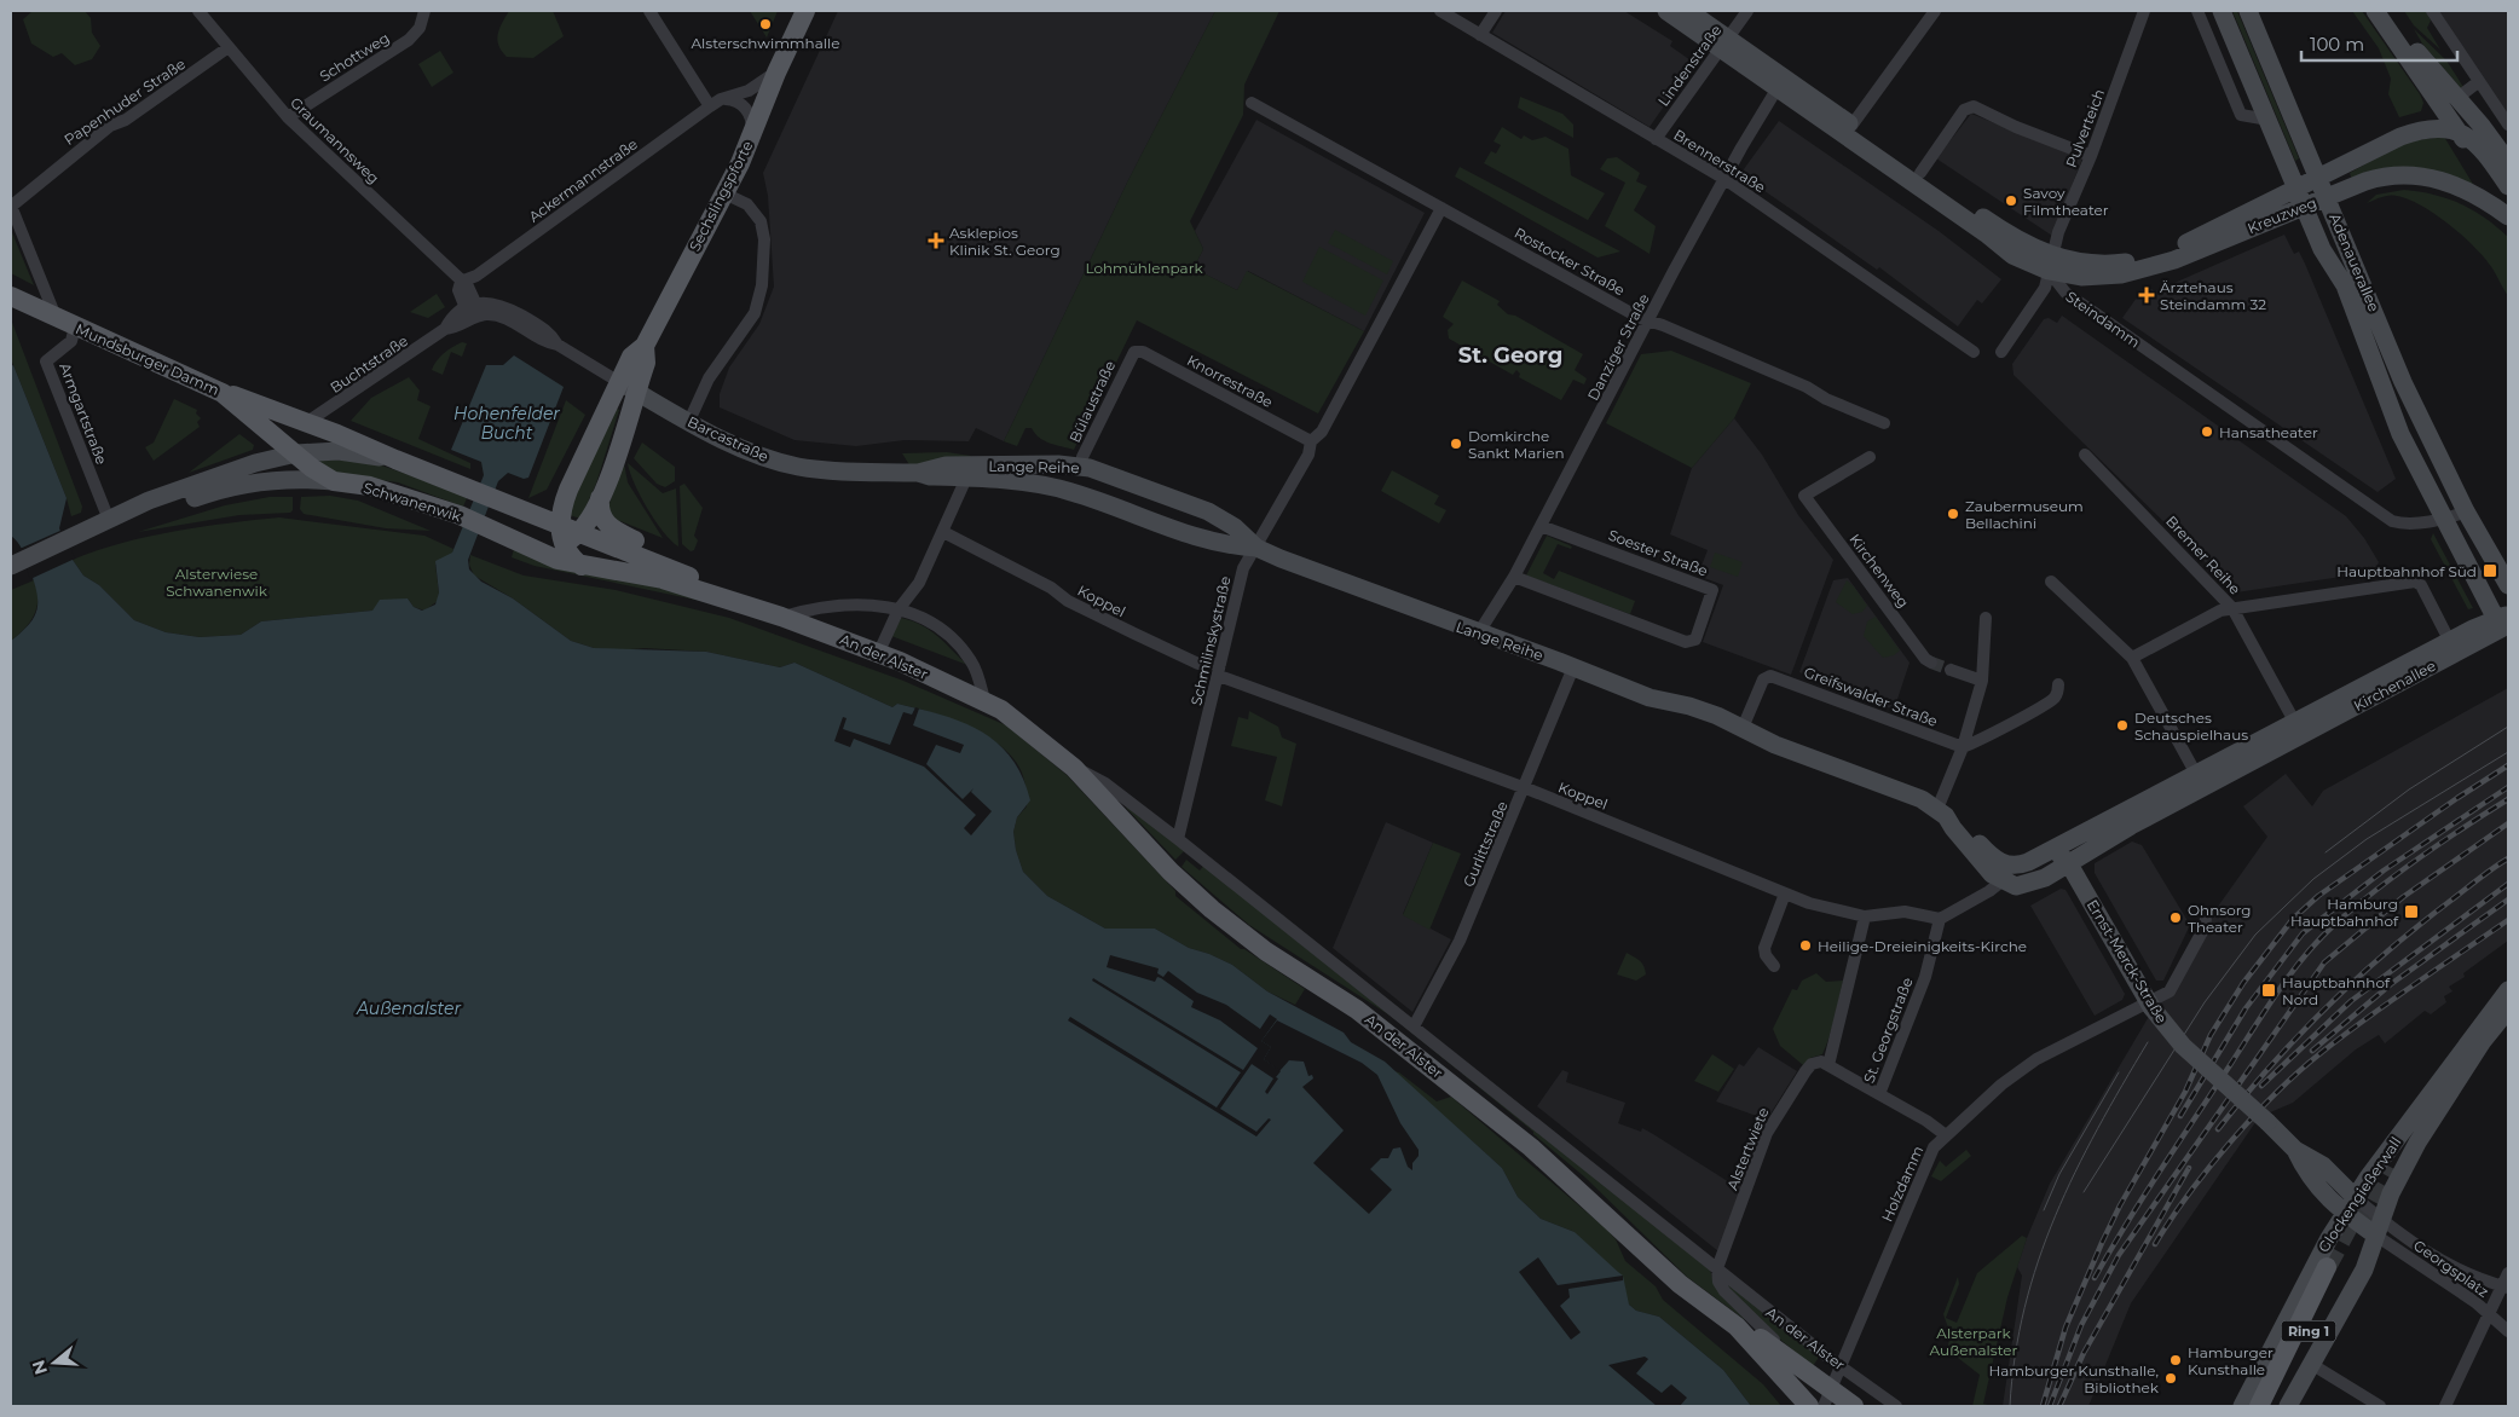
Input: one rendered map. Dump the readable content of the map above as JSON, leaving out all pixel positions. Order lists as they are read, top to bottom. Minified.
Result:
{"streets":{"main road":["Sechslingspforte","Kreuzweg","Adenauerallee","Steindamm","Mundsburger Damm","Barcastraße","Lange Reihe","Schwanenwik","An der Alster","Kirchenallee","Ernst-Merck-Straße","Glockengießerwall","Ring 1"],"street":["Schottweg","Lindenstraße","Papenhuder Straße","Pulverteich","Graumannsweg","Brennerstraße","Ackermannstraße","Rostocker Straße","Danziger Straße","Buchtstraße","Knorrestraße","Bülaustraße","Armgartstraße","Soester Straße","Bremer Reihe","Kirchenweg","Koppel","Schmilinskystraße","Greifswalder Straße","Gurlittstraße","St. Georgstraße","Alstertwiete","Holzdamm","Georgsplatz"]},"crossings":[["Schottweg","Graumannsweg"],["Lindenstraße","Brennerstraße"],["Lindenstraße","Steindamm"],["Papenhuder Straße","Graumannsweg"],["Pulverteich","Kreuzweg"],["Pulverteich","Steindamm"],["Graumannsweg","Ackermannstraße"],["Brennerstraße","Danziger Straße"],["Ackermannstraße","Sechslingspforte"],["Sechslingspforte","Barcastraße"],["Sechslingspforte","Schwanenwik"],["Sechslingspforte","An der Alster"],["Kreuzweg","Adenauerallee"],["Kreuzweg","Steindamm"],["Rostocker Straße","Danziger Straße"],["Rostocker Straße","Schmilinskystraße"],["Adenauerallee","Steindamm"],["Steindamm","Danziger Straße"],["Danziger Straße","Lange Reihe"],["Danziger Straße","Soester Straße"],["Mundsburger Damm","Armgartstraße"],["Mundsburger Damm","Schwanenwik"],["Buchtstraße","Barcastraße"],["Buchtstraße","Schwanenwik"],["Knorrestraße","Bülaustraße"],["Knorrestraße","Schmilinskystraße"],["Bülaustraße","Lange Reihe"],["Armgartstraße","Schwanenwik"],["Barcastraße","Lange Reihe"],["Lange Reihe","Schmilinskystraße"],["Lange Reihe","Kirchenallee"],["Lange Reihe","Greifswalder Straße"],["Lange Reihe","Gurlittstraße"],["Schwanenwik","An der Alster"],["Bremer Reihe","Kirchenallee"],["Koppel","Schmilinskystraße"],["Koppel","Kirchenallee"],["Koppel","Gurlittstraße"],["Koppel","St. Georgstraße"],["Schmilinskystraße","An der Alster"],["An der Alster","Gurlittstraße"],["An der Alster","Alstertwiete"],["An der Alster","Holzdamm"],["Kirchenallee","Ernst-Merck-Straße"],["Kirchenallee","St. Georgstraße"],["Ernst-Merck-Straße","Holzdamm"],["Ernst-Merck-Straße","Glockengießerwall"],["Ernst-Merck-Straße","Georgsplatz"],["Glockengießerwall","Georgsplatz"]],"districts":["St. Georg"],"water":["Hohenfelder Bucht","Außenalster"],"parks":["Lohmühlenpark","Alsterwiese Schwanenwik","Alsterpark Außenalster"],"places":{"other":["Alsterschwimmhalle","Savoy Filmtheater","Hansatheater","Domkirche Sankt Marien","Zaubermuseum Bellachini","Deutsches Schauspielhaus","Ohnsorg Theater","Heilige-Dreieinigkeits-Kirche","Hamburger Kunsthalle","Hamburger Kunsthalle, Bibliothek"],"health":["Asklepios Klinik St. Georg","Ärztehaus Steindamm 32"],"transit":["Hauptbahnhof Süd","Hamburg Hauptbahnhof","Hauptbahnhof Nord"]},"scale_bar":"100 m","north":"left"}
